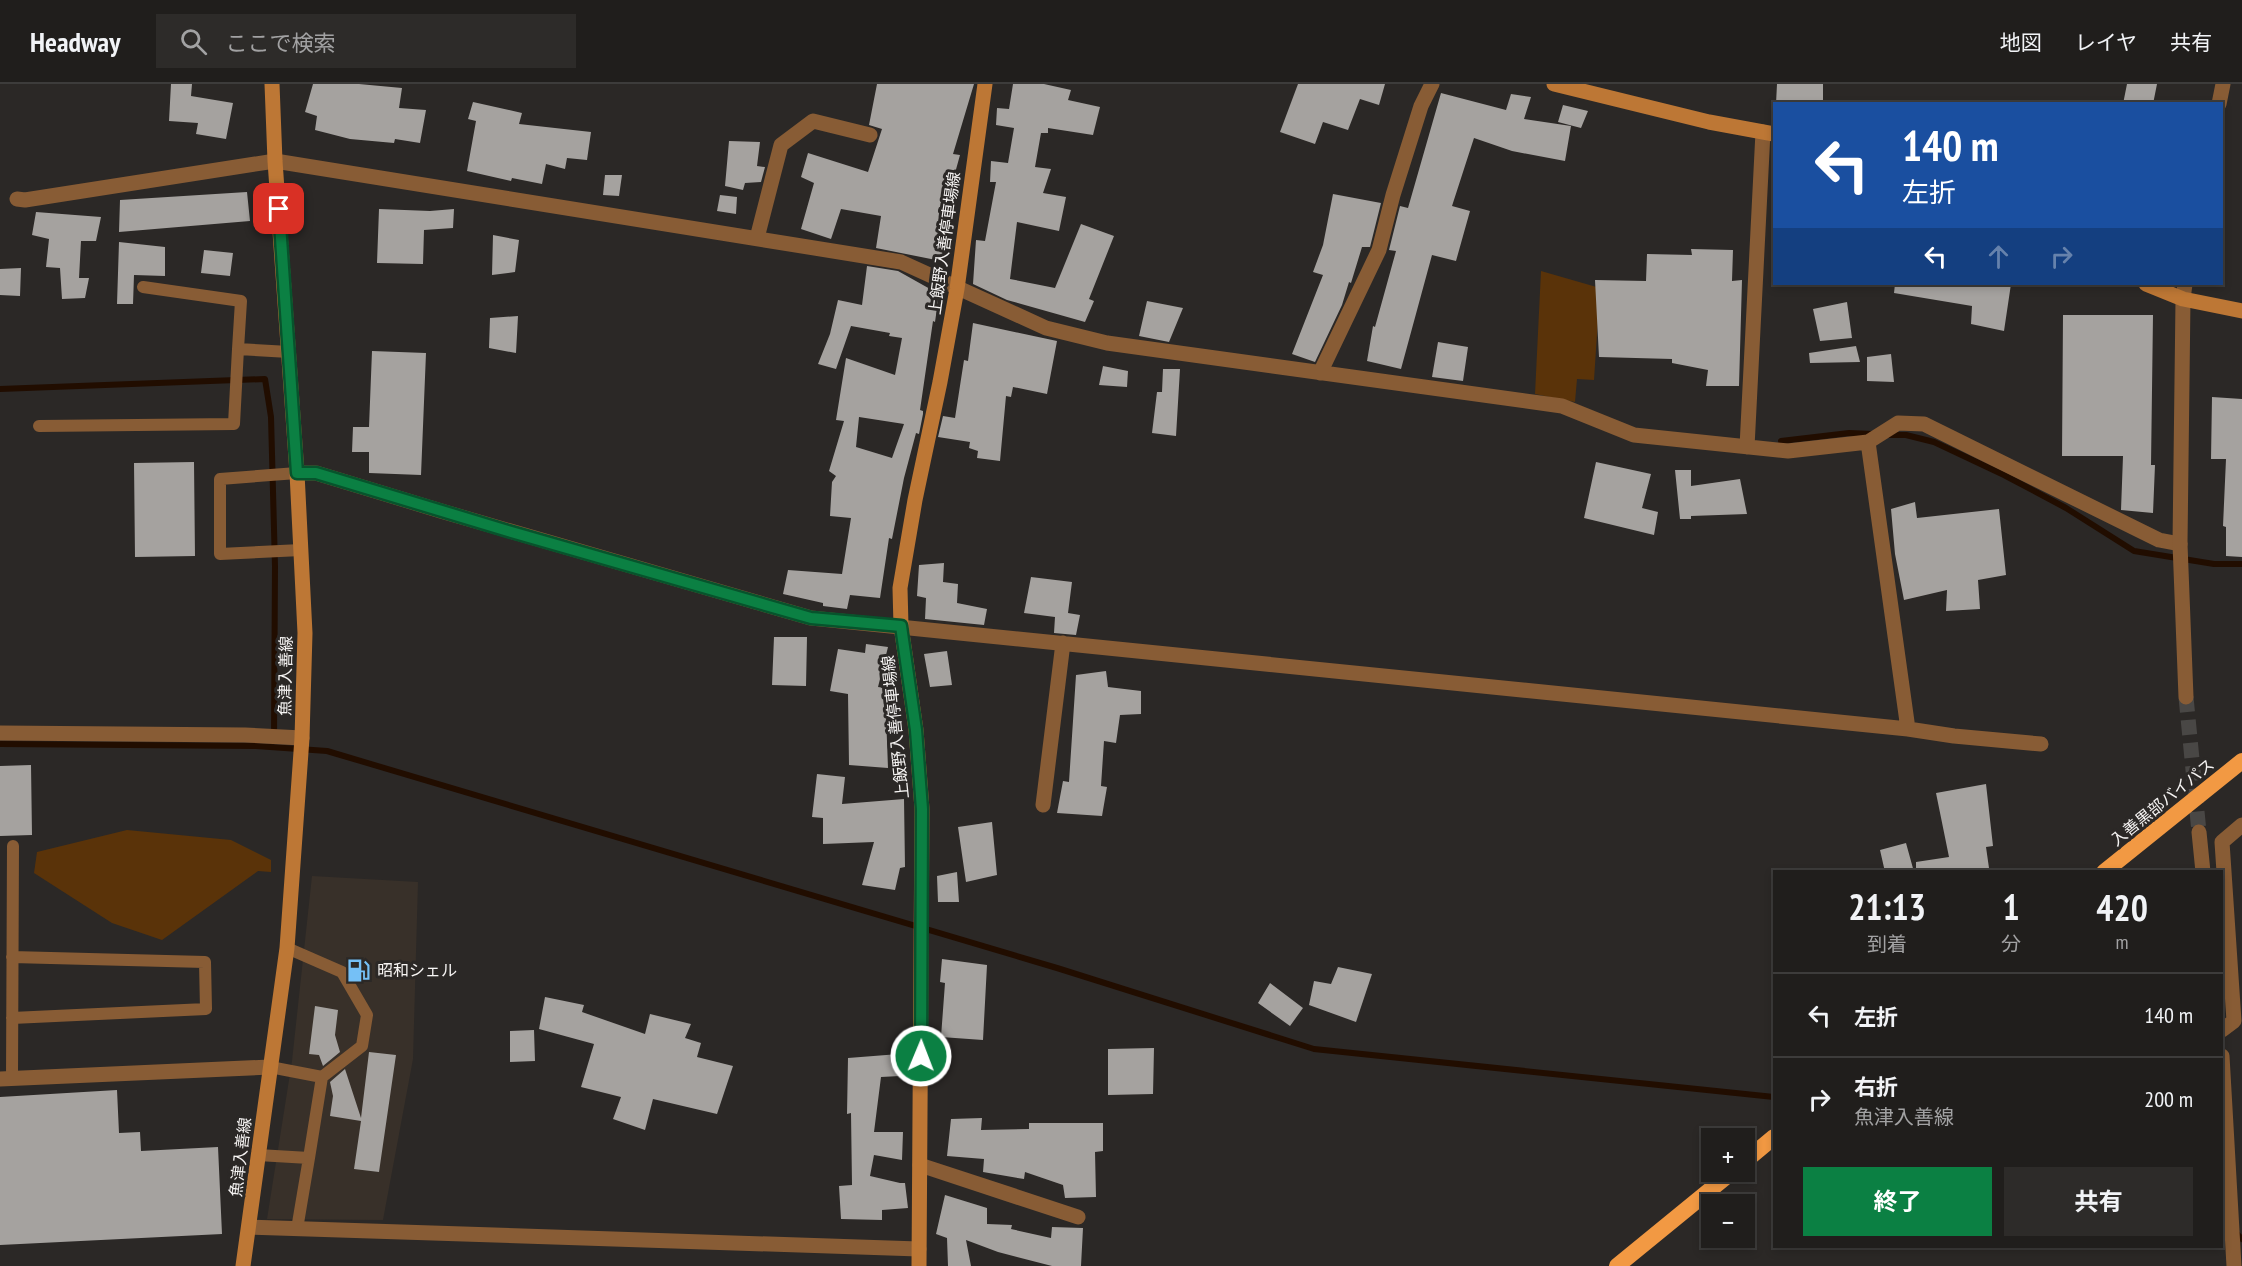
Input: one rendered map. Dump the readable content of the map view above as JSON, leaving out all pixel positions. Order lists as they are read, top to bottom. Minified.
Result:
{"streets":{"highway":["入善黒部バイパス"],"main road":["上飯野入善停車場線","魚津入善線"]},"places":{"fuel station":["昭和シェル"]},"page":{"header":"Headway","search":"ここで検索","nav":["地図","レイヤ","共有"],"turn":["140 m","左折"],"eta":["21:13","到着","1","分","420","m"],"list":[{"name":"左折","value":"140 m"},{"name":"右折","note":"魚津入善線","value":"200 m"}],"map_buttons":["+","−"],"buttons":["終了","共有"]}}
